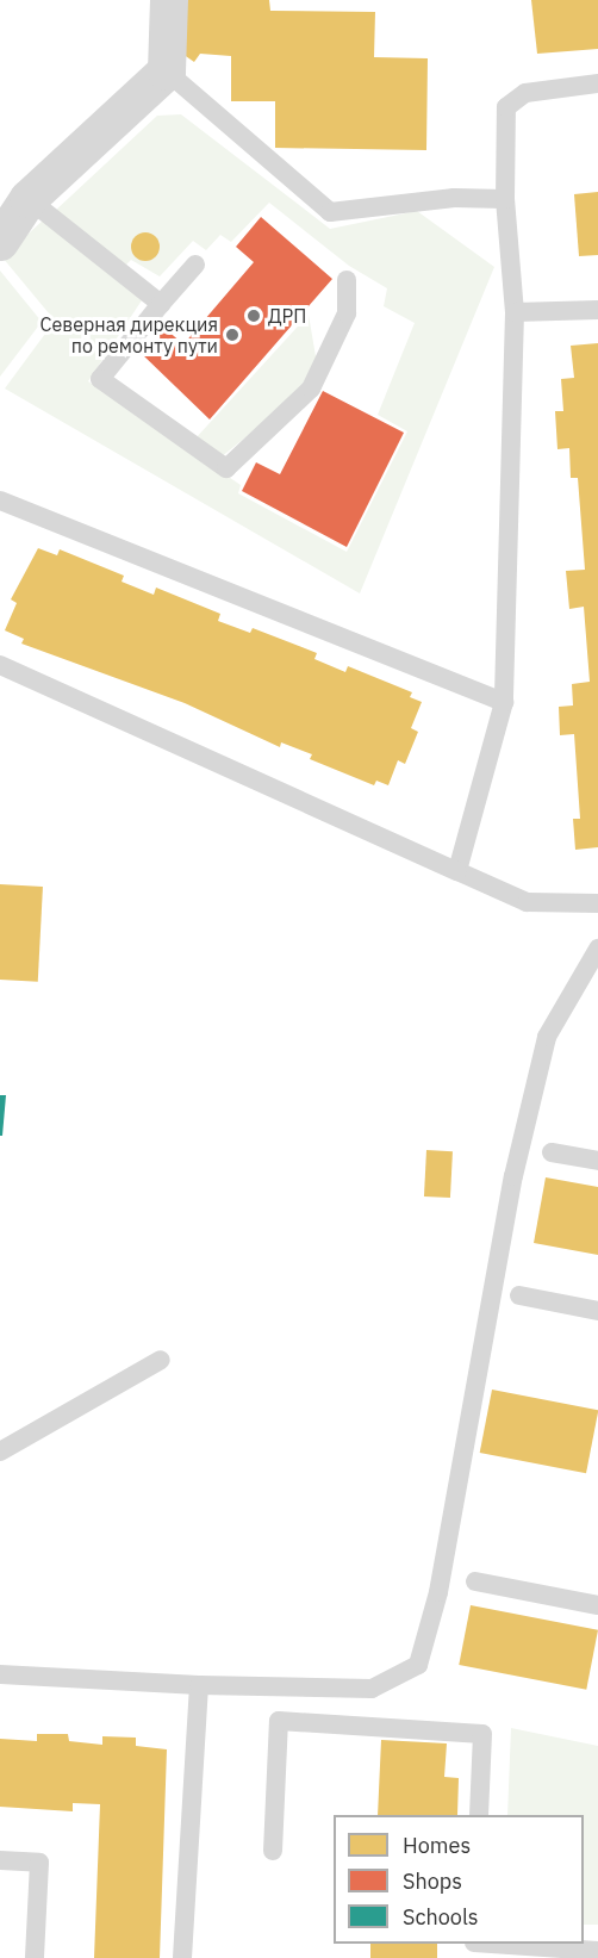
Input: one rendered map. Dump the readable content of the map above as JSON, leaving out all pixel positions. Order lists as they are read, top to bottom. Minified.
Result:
{"places":["ДРП","Северная дирекция по ремонту пути"],"legend":["Homes","Shops","Schools"]}
